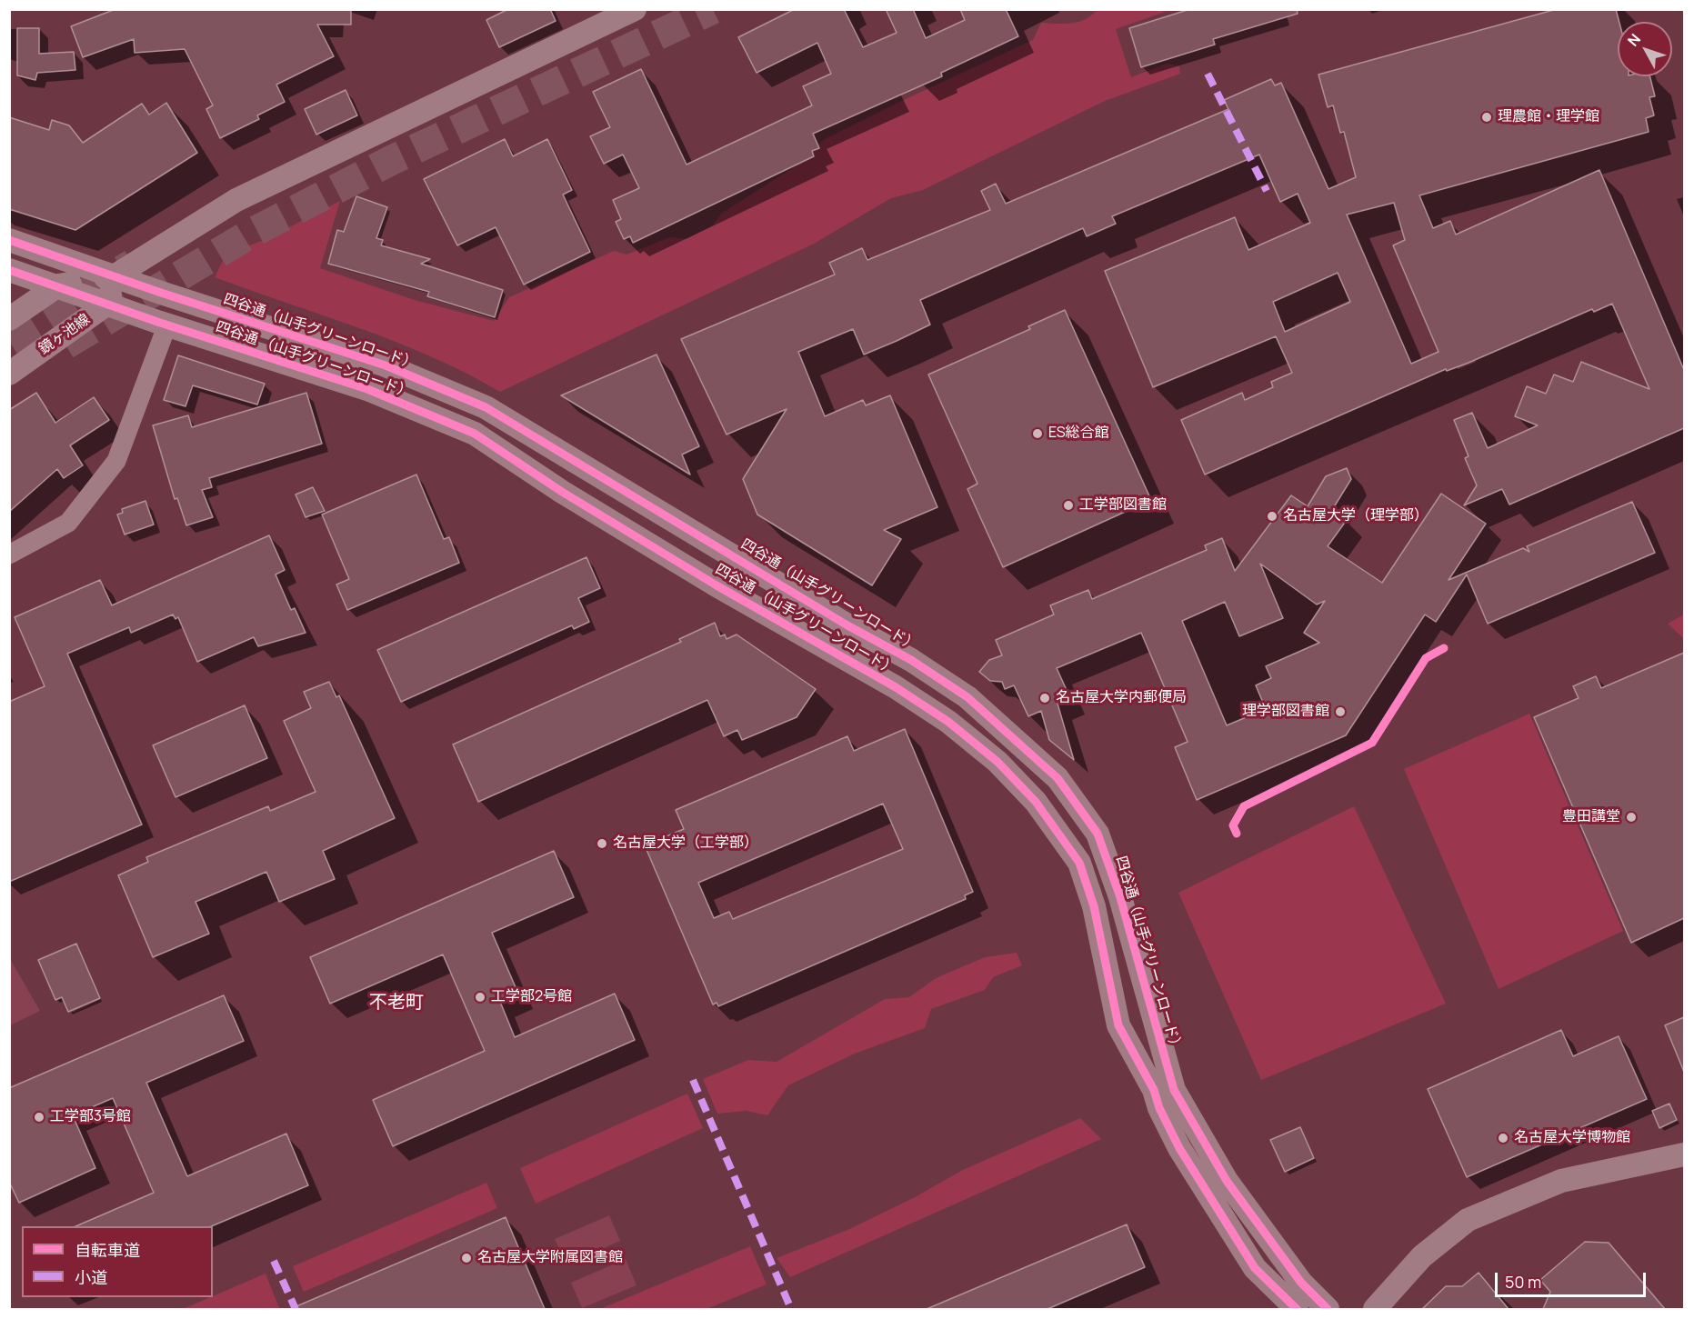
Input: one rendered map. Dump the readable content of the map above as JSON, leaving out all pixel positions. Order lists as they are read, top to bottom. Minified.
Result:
{"streets":{"street":["四谷通（山手グリーンロード）","鏡ヶ池線","四谷通 （山手グリーンロード）"]},"crossings":[["鏡ヶ池線","四谷通 （山手グリーンロード）"]],"districts":["不老町"],"places":["理農館・理学館","ES総合館","工学部図書館","名古屋大学（理学部）","名古屋大学内郵便局","理学部図書館","豊田講堂","名古屋大学（工学部）","工学部2号館","工学部3号館","名古屋大学博物館","名古屋大学附属図書館"],"legend":["自転車道","小道"],"scale_bar":"50 m","north":"top left"}
